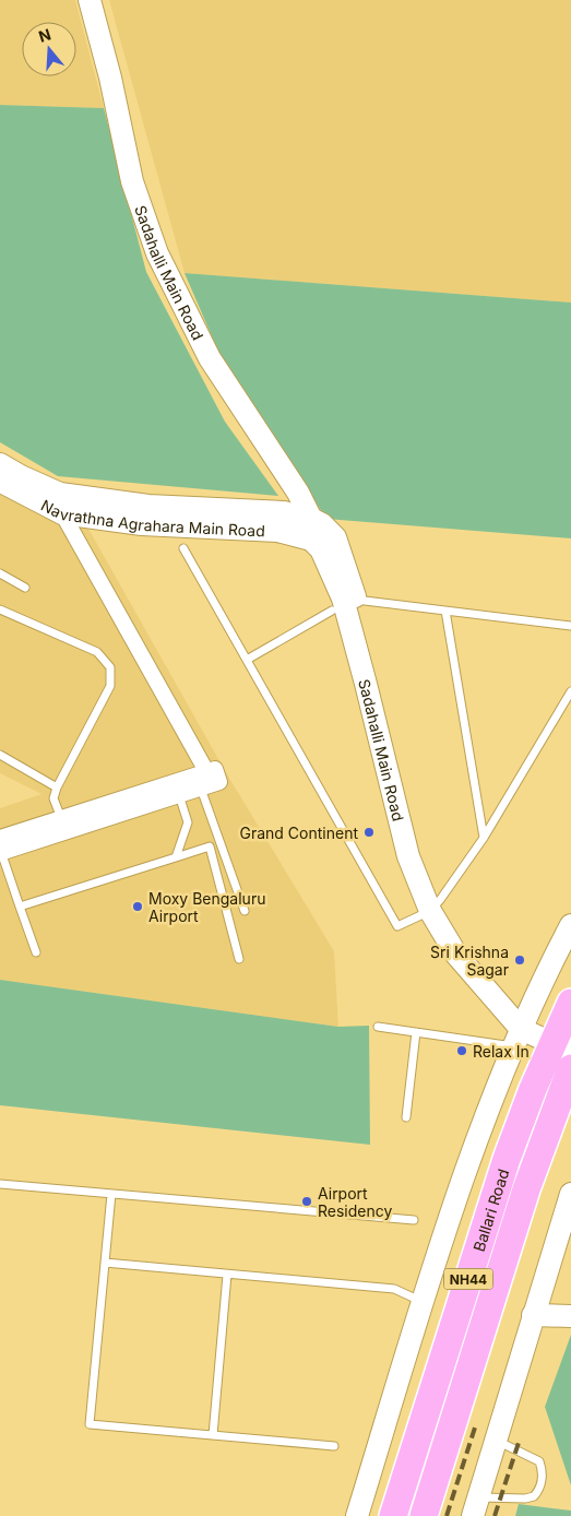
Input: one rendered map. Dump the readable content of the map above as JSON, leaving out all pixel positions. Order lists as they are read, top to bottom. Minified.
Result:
{"streets":{"highway":["Ballari Road","NH44"],"street":["Sadahalli Main Road","Navrathna Agrahara Main Road"]},"crossings":[["Sadahalli Main Road","Navrathna Agrahara Main Road"]],"places":["Grand Continent","Moxy Bengaluru Airport","Sri Krishna Sagar","Relax In","Airport Residency"],"north":"top"}
